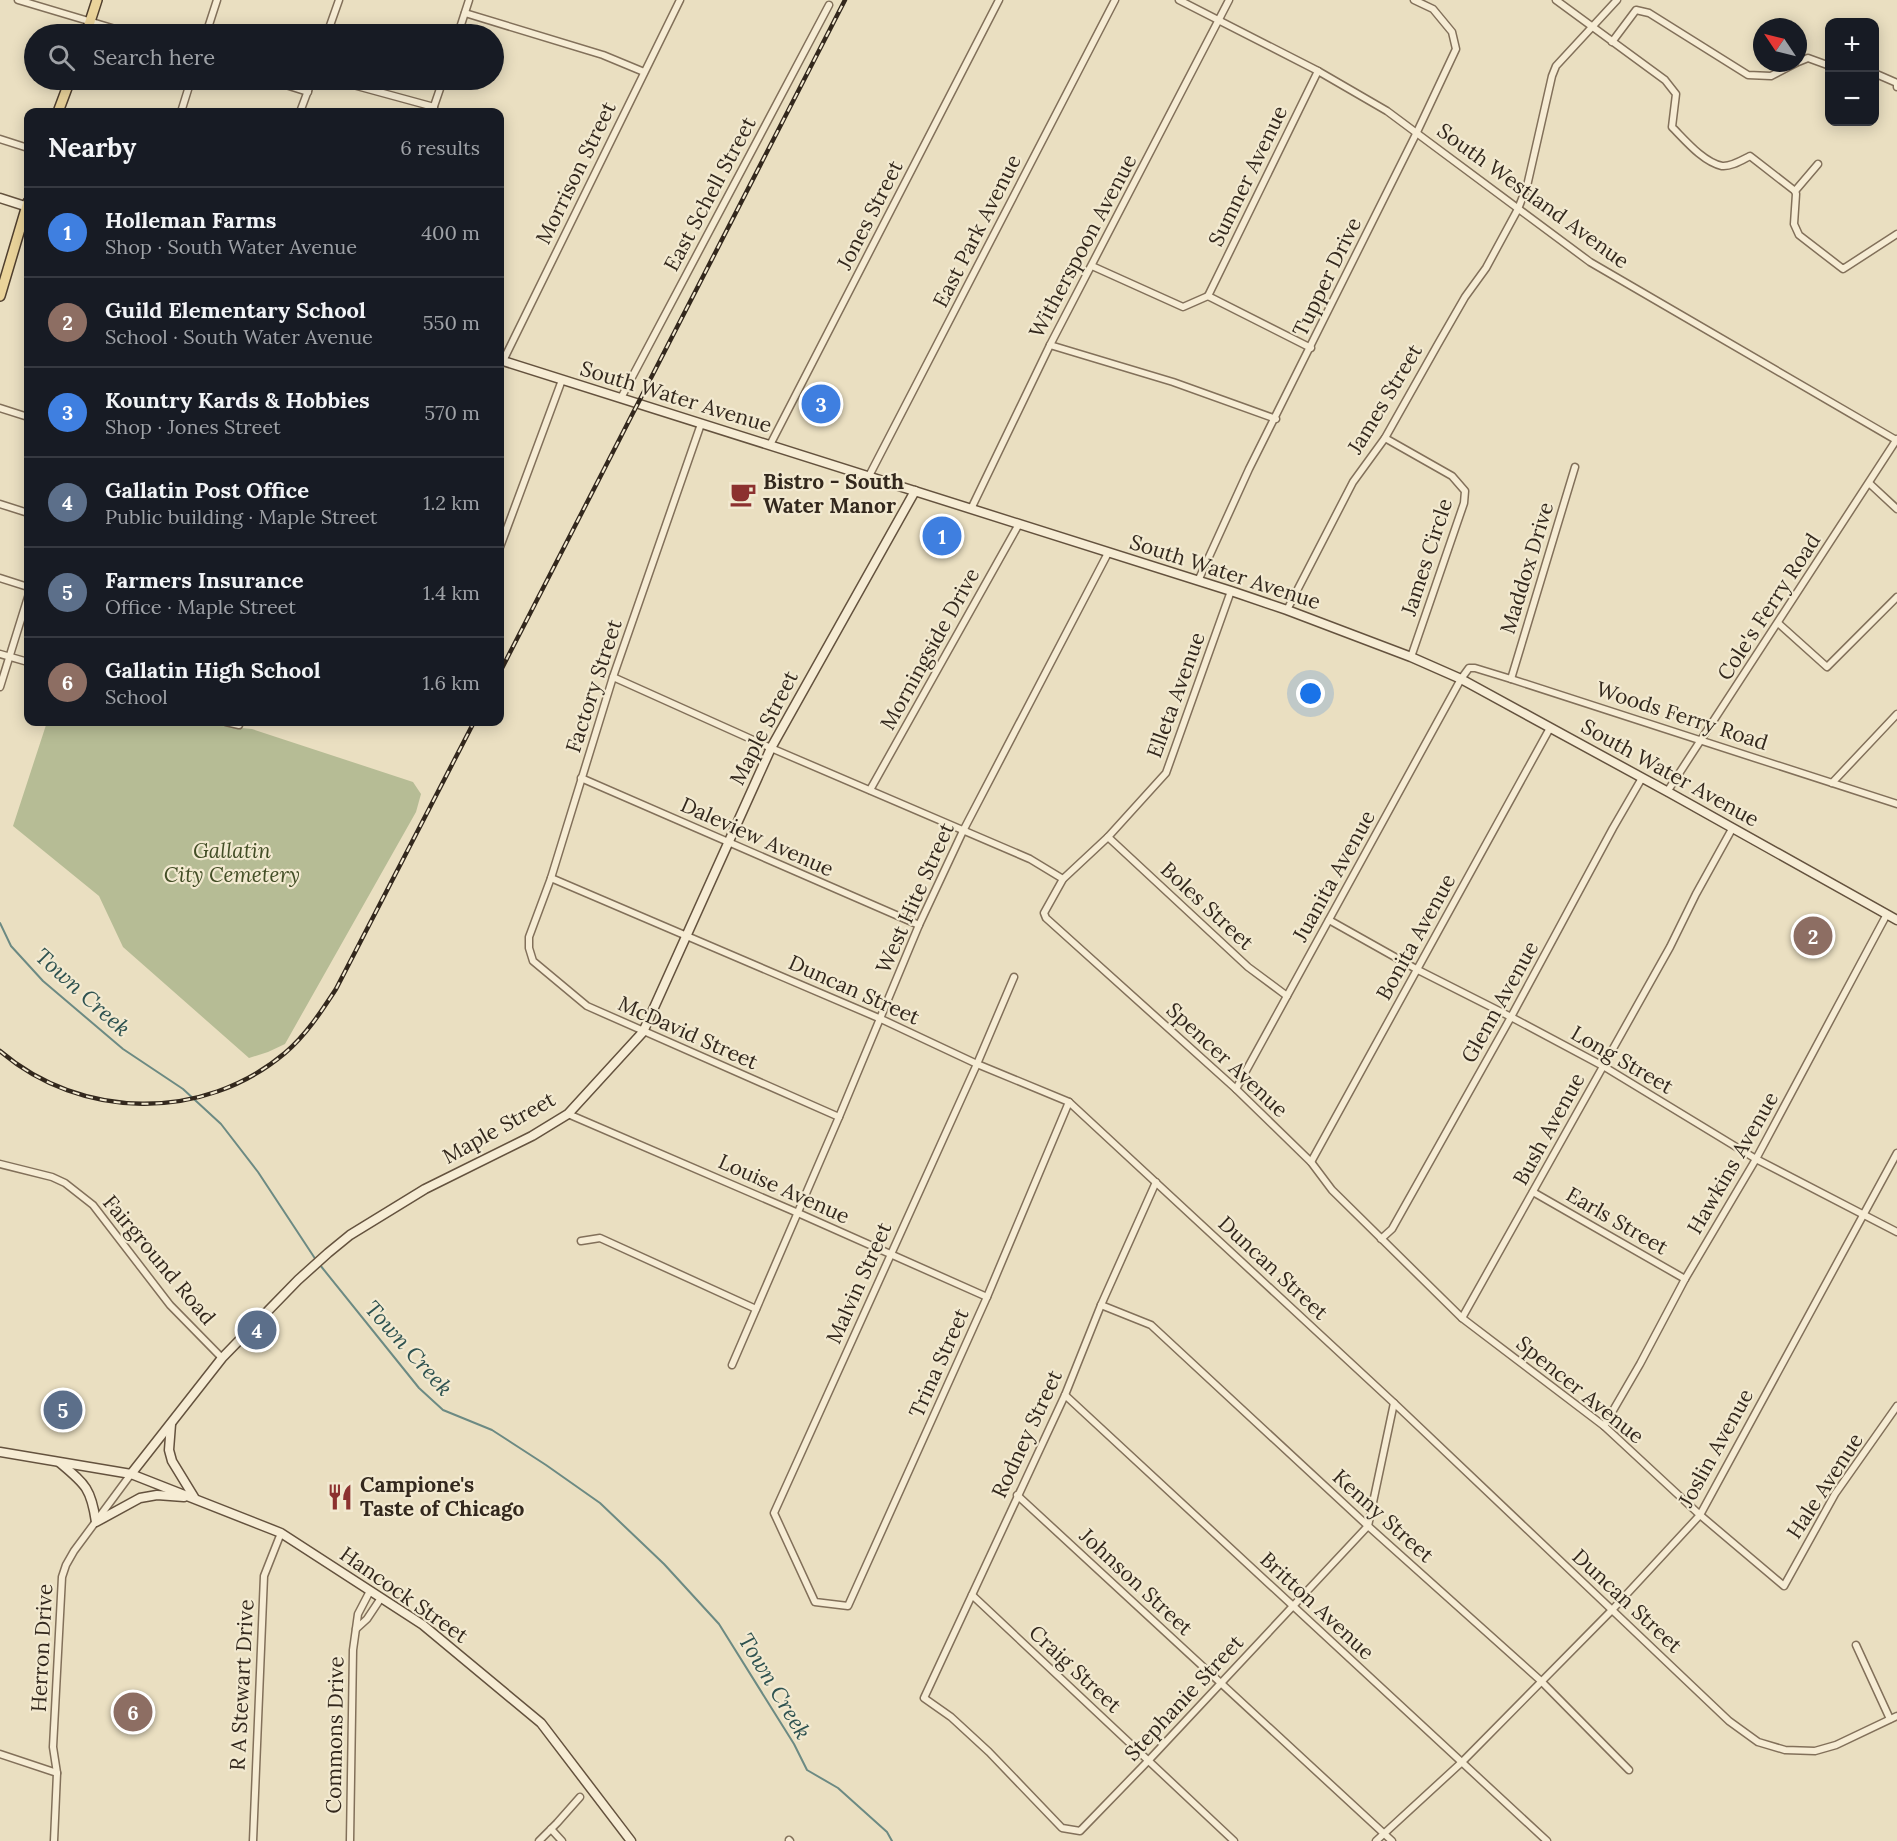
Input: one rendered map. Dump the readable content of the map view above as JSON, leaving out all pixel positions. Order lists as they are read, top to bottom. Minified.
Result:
{"streets":{"street":["Morrison Street","Sumner Avenue","East Schell Street","South Westland Avenue","Jones Street","East Park Avenue","Witherspoon Avenue","Tupper Drive","South Water Avenue","James Street","James Circle","Maddox Drive","Cole's Ferry Road","Morningside Drive","Factory Street","Elleta Avenue","Woods Ferry Road","Maple Street","Daleview Avenue","Juanita Avenue","West Hite Street","Boles Street","Bonita Avenue","Duncan Street","Glenn Avenue","McDavid Street","Spencer Avenue","Long Street","Bush Avenue","Hawkins Avenue","Louise Avenue","Earls Street","Fairground Road","Malvin Street","Trina Street","Rodney Street","Joslin Avenue","Hale Avenue","Kenny Street","Johnson Street","Hancock Street","Britton Avenue","Herron Drive","Craig Street","R A Stewart Drive","Stephanie Street","Commons Drive"]},"crossings":[["Sumner Avenue","South Westland Avenue"],["East Schell Street","South Water Avenue"],["South Westland Avenue","Witherspoon Avenue"],["South Westland Avenue","Tupper Drive"],["South Westland Avenue","James Street"],["South Westland Avenue","Cole's Ferry Road"],["Jones Street","South Water Avenue"],["East Park Avenue","South Water Avenue"],["Witherspoon Avenue","South Water Avenue"],["Tupper Drive","South Water Avenue"],["South Water Avenue","James Street"],["South Water Avenue","James Circle"],["South Water Avenue","Cole's Ferry Road"],["South Water Avenue","Morningside Drive"],["South Water Avenue","Factory Street"],["South Water Avenue","Elleta Avenue"],["South Water Avenue","Woods Ferry Road"],["South Water Avenue","Maple Street"],["South Water Avenue","Juanita Avenue"],["South Water Avenue","West Hite Street"],["South Water Avenue","Bonita Avenue"],["South Water Avenue","Glenn Avenue"],["South Water Avenue","Bush Avenue"],["South Water Avenue","Hawkins Avenue"],["James Street","James Circle"],["Maddox Drive","Woods Ferry Road"],["Cole's Ferry Road","Woods Ferry Road"],["Factory Street","Daleview Avenue"],["Factory Street","Duncan Street"],["Factory Street","McDavid Street"],["Elleta Avenue","Boles Street"],["Elleta Avenue","Spencer Avenue"],["Woods Ferry Road","Juanita Avenue"],["Maple Street","Daleview Avenue"],["Maple Street","Duncan Street"],["Maple Street","McDavid Street"],["Maple Street","Louise Avenue"],["Maple Street","Fairground Road"],["Maple Street","Hancock Street"],["Maple Street","Herron Drive"],["Daleview Avenue","West Hite Street"],["Juanita Avenue","Boles Street"],["Juanita Avenue","Spencer Avenue"],["Juanita Avenue","Long Street"],["West Hite Street","Duncan Street"],["West Hite Street","McDavid Street"],["West Hite Street","Louise Avenue"],["Bonita Avenue","Spencer Avenue"],["Bonita Avenue","Long Street"],["Duncan Street","Malvin Street"],["Duncan Street","Trina Street"],["Duncan Street","Rodney Street"],["Duncan Street","Joslin Avenue"],["Glenn Avenue","Spencer Avenue"],["Glenn Avenue","Long Street"],["Spencer Avenue","Bush Avenue"],["Spencer Avenue","Hawkins Avenue"],["Spencer Avenue","Joslin Avenue"],["Spencer Avenue","Hale Avenue"],["Long Street","Bush Avenue"],["Long Street","Hawkins Avenue"],["Long Street","Joslin Avenue"],["Bush Avenue","Earls Street"],["Hawkins Avenue","Earls Street"],["Louise Avenue","Malvin Street"],["Louise Avenue","Trina Street"],["Malvin Street","Trina Street"],["Rodney Street","Kenny Street"],["Rodney Street","Johnson Street"],["Rodney Street","Britton Avenue"],["Rodney Street","Craig Street"],["Rodney Street","Stephanie Street"],["Joslin Avenue","Kenny Street"],["Joslin Avenue","Johnson Street"],["Joslin Avenue","Britton Avenue"],["Kenny Street","Stephanie Street"],["Johnson Street","Stephanie Street"],["Hancock Street","Herron Drive"],["Hancock Street","R A Stewart Drive"],["Hancock Street","Commons Drive"],["Britton Avenue","Stephanie Street"],["Craig Street","Stephanie Street"]],"water":["Town Creek"],"parks":["Gallatin City Cemetery"],"places":{"cafe":["Bistro - South Water Manor"],"restaurant":["Campione's Taste of Chicago"]},"north":"top left","page":{"map_buttons":["+","−"],"search":"Search here","heading":["Nearby","6 results"],"list":[{"mark":"1","name":"Holleman Farms","note":"Shop · South Water Avenue","value":"400 m"},{"mark":"2","name":"Guild Elementary School","note":"School · South Water Avenue","value":"550 m"},{"mark":"3","name":"Kountry Kards & Hobbies","note":"Shop · Jones Street","value":"570 m"},{"mark":"4","name":"Gallatin Post Office","note":"Public building · Maple Street","value":"1.2 km"},{"mark":"5","name":"Farmers Insurance","note":"Office · Maple Street","value":"1.4 km"},{"mark":"6","name":"Gallatin High School","note":"School","value":"1.6 km"}],"pins":["3","1","2","4","5","6"]}}
